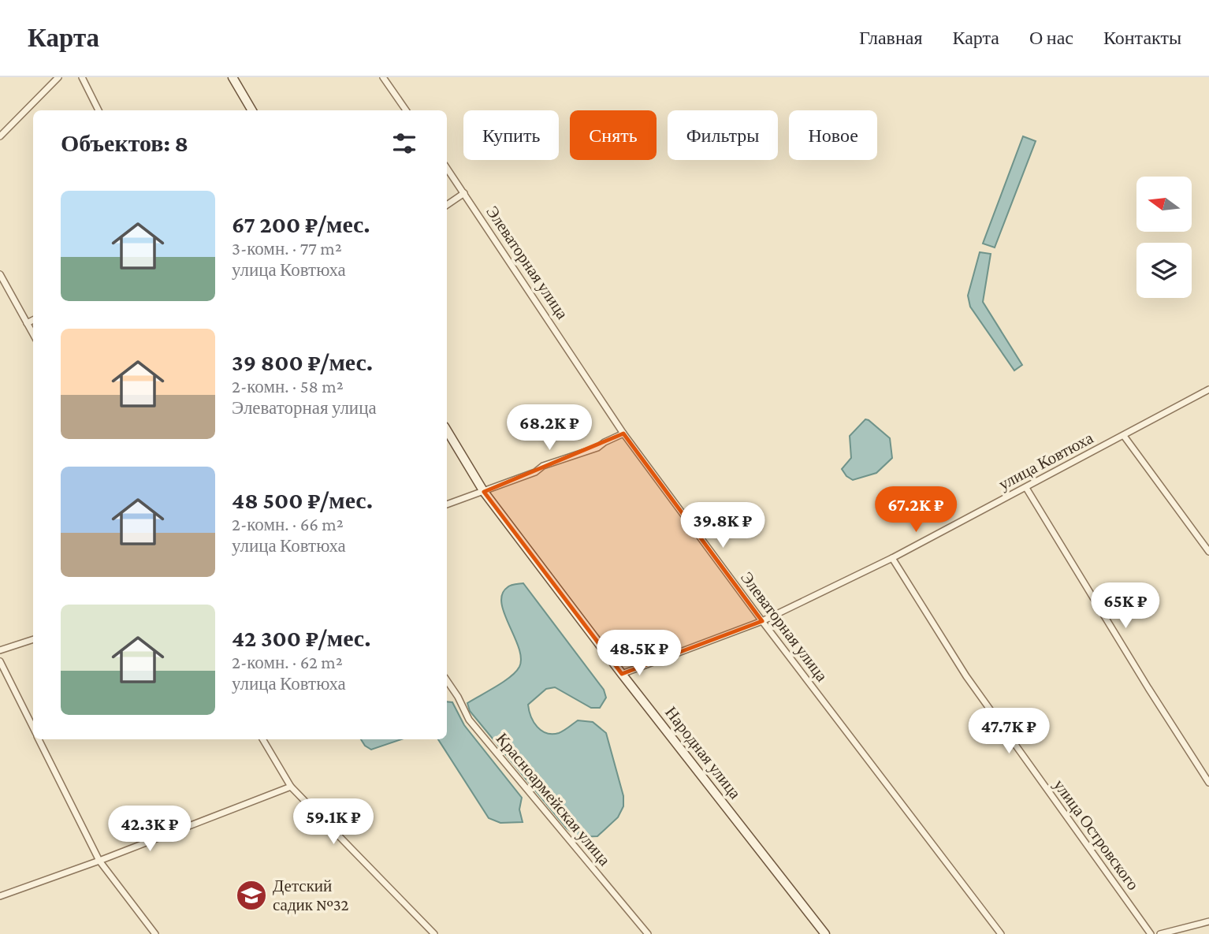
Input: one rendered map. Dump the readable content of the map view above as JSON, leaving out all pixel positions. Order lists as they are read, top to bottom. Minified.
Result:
{"streets":{"main road":["Народная улица"],"street":["Элеваторная улица","улица Ковтюха","Красноармейская улица","улица Островского"]},"crossings":[["Элеваторная улица","улица Ковтюха"],["улица Ковтюха","Народная улица"],["улица Ковтюха","улица Островского"]],"places":{"school or university":["Детский садик №32"]},"north":"left","page":{"header":"Карта","nav":["Главная","Карта","О нас","Контакты"],"chip":["Купить","Снять","Фильтры","Новое"],"heading":"Объектов: 8","list":[{"name":"67 200 ₽/мес.","note":"3-комн. · 77 m² · улица Ковтюха"},{"name":"39 800 ₽/мес.","note":"2-комн. · 58 m² · Элеваторная улица"},{"name":"48 500 ₽/мес.","note":"2-комн. · 66 m² · улица Ковтюха"},{"name":"42 300 ₽/мес.","note":"2-комн. · 62 m² · улица Ковтюха"}],"price":["68.2K ₽","67.2K ₽","39.8K ₽","65K ₽","48.5K ₽","47.7K ₽","59.1K ₽","42.3K ₽"]}}
